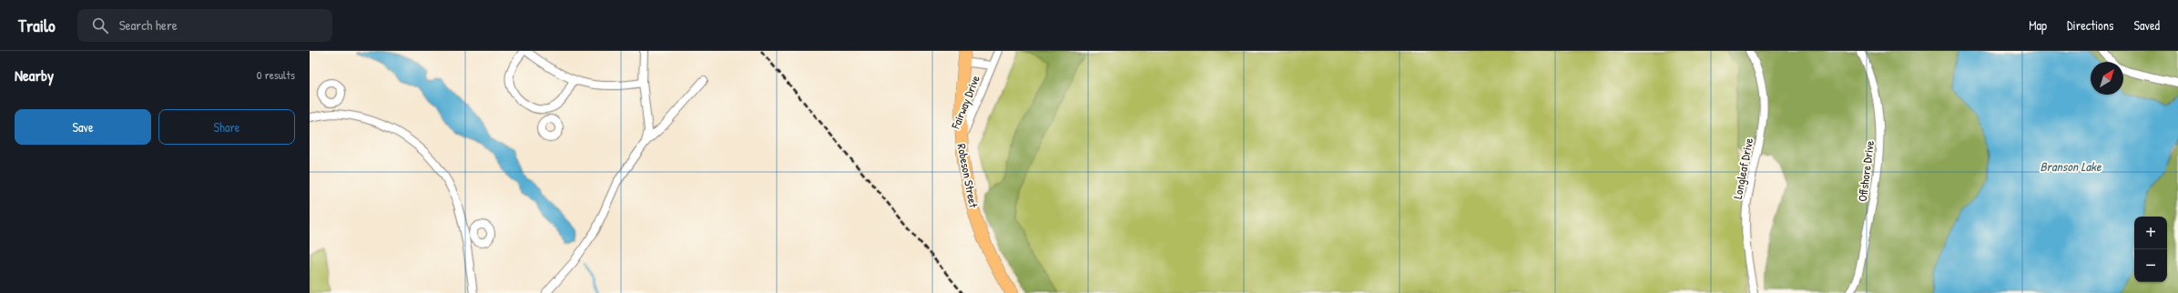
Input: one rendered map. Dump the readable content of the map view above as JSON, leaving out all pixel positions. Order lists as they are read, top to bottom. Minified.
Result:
{"streets":{"main road":["Robeson Street"],"street":["Fairway Drive","Longleaf Drive","Offshore Drive"]},"crossings":[["Fairway Drive","Robeson Street"]],"water":["Branson Lake"],"north":"top right","page":{"header":"Trailo","search":"Search here","nav":["Map","Directions","Saved"],"heading":["Nearby","0 results"],"buttons":["Save","Share"],"map_buttons":["+","−"]}}
